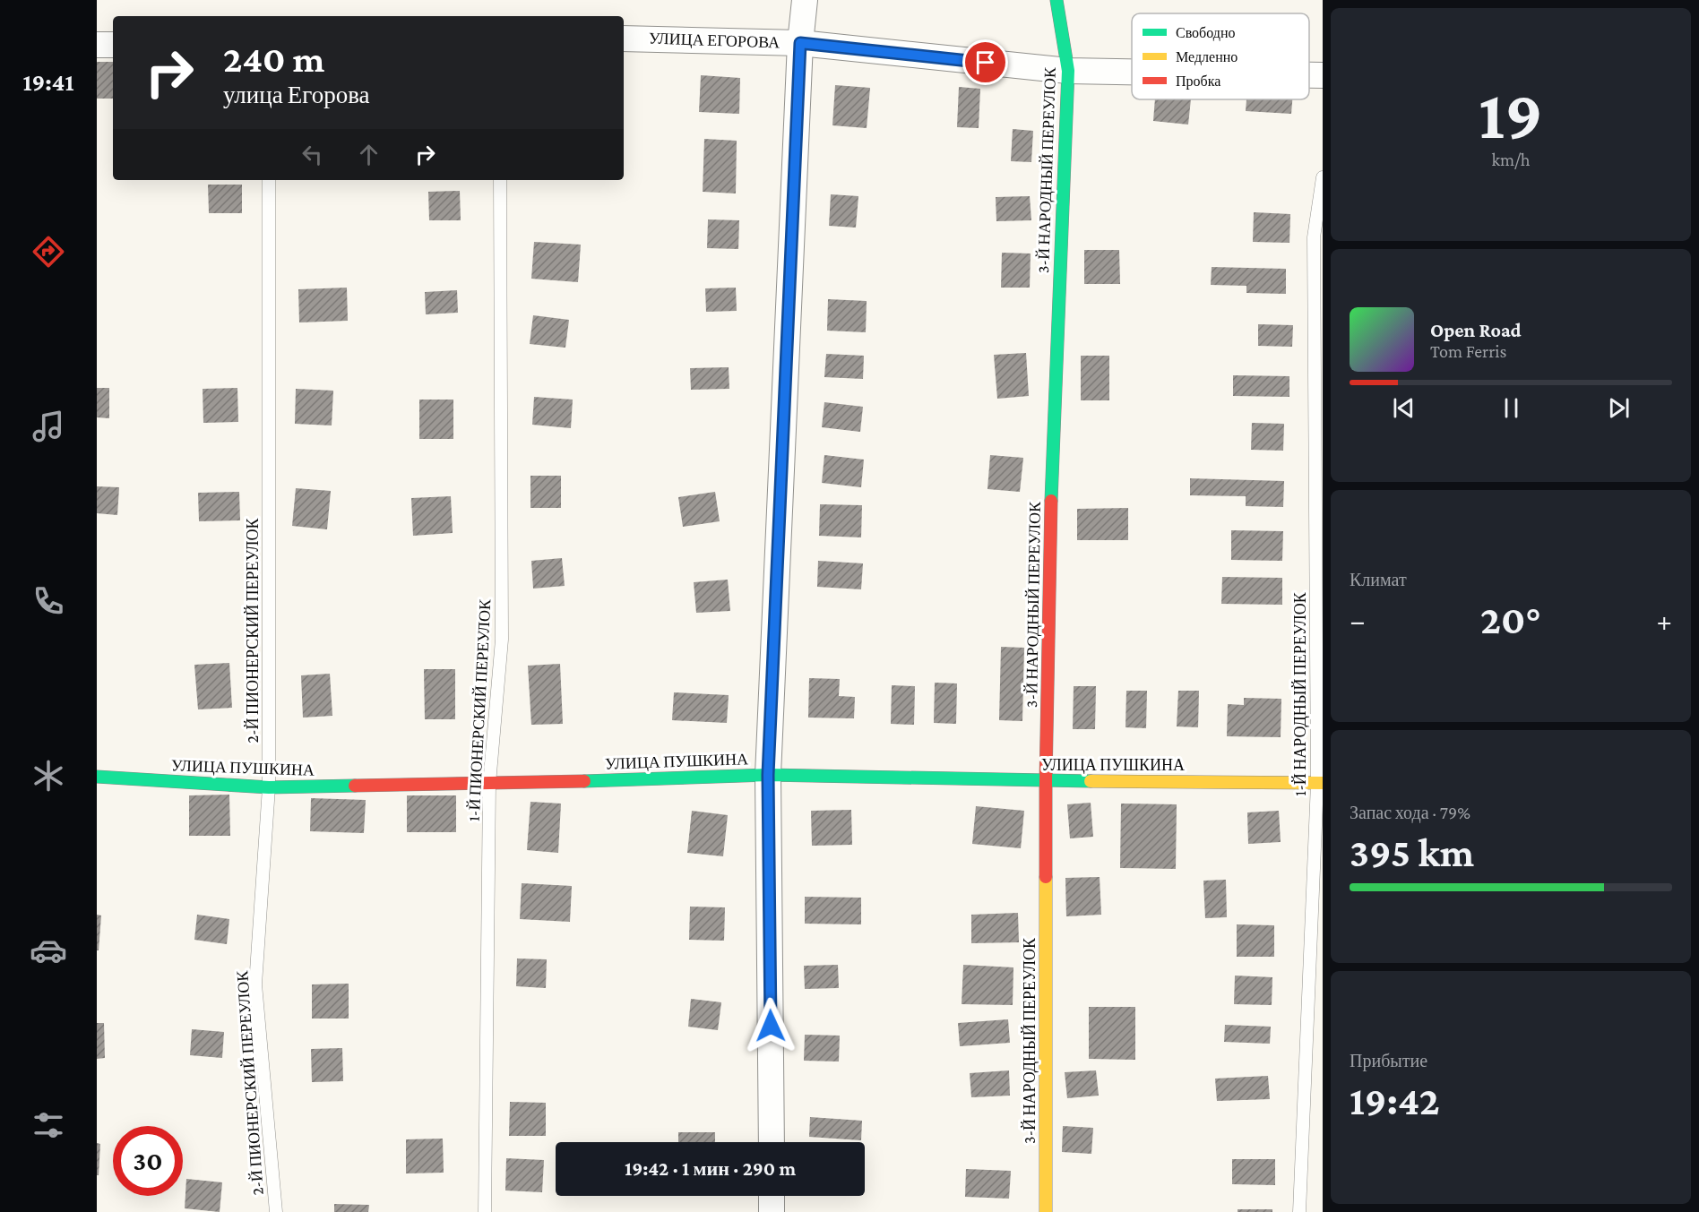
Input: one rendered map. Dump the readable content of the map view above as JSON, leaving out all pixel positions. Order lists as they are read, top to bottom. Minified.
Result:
{"streets":{"street":["УЛИЦА ЕГОРОВА","3-Й НАРОДНЫЙ ПЕРЕУЛОК","УЛИЦА ПУШКИНА"],"lane":["2-Й ПИОНЕРСКИЙ ПЕРЕУЛОК","1-Й НАРОДНЫЙ ПЕРЕУЛОК","1-Й ПИОНЕРСКИЙ ПЕРЕУЛОК"]},"crossings":[["УЛИЦА ЕГОРОВА","3-Й НАРОДНЫЙ ПЕРЕУЛОК"],["3-Й НАРОДНЫЙ ПЕРЕУЛОК","УЛИЦА ПУШКИНА"],["2-Й ПИОНЕРСКИЙ ПЕРЕУЛОК","УЛИЦА ПУШКИНА"],["1-Й НАРОДНЫЙ ПЕРЕУЛОК","УЛИЦА ПУШКИНА"],["1-Й ПИОНЕРСКИЙ ПЕРЕУЛОК","УЛИЦА ПУШКИНА"]],"legend":["Свободно","Медленно","Пробка"],"page":{"tabs":"19:41","tile":[["19","km/h"],"Климат",["Запас хода · 79%","395 km"],["Прибытие","19:42"]],"turn":["240 m","улица Егорова"],"song":["Open Road","Tom Ferris"],"heat":["−","20°","+"],"limit":"30","trip":"19:42 · 1 мин · 290 m"}}
